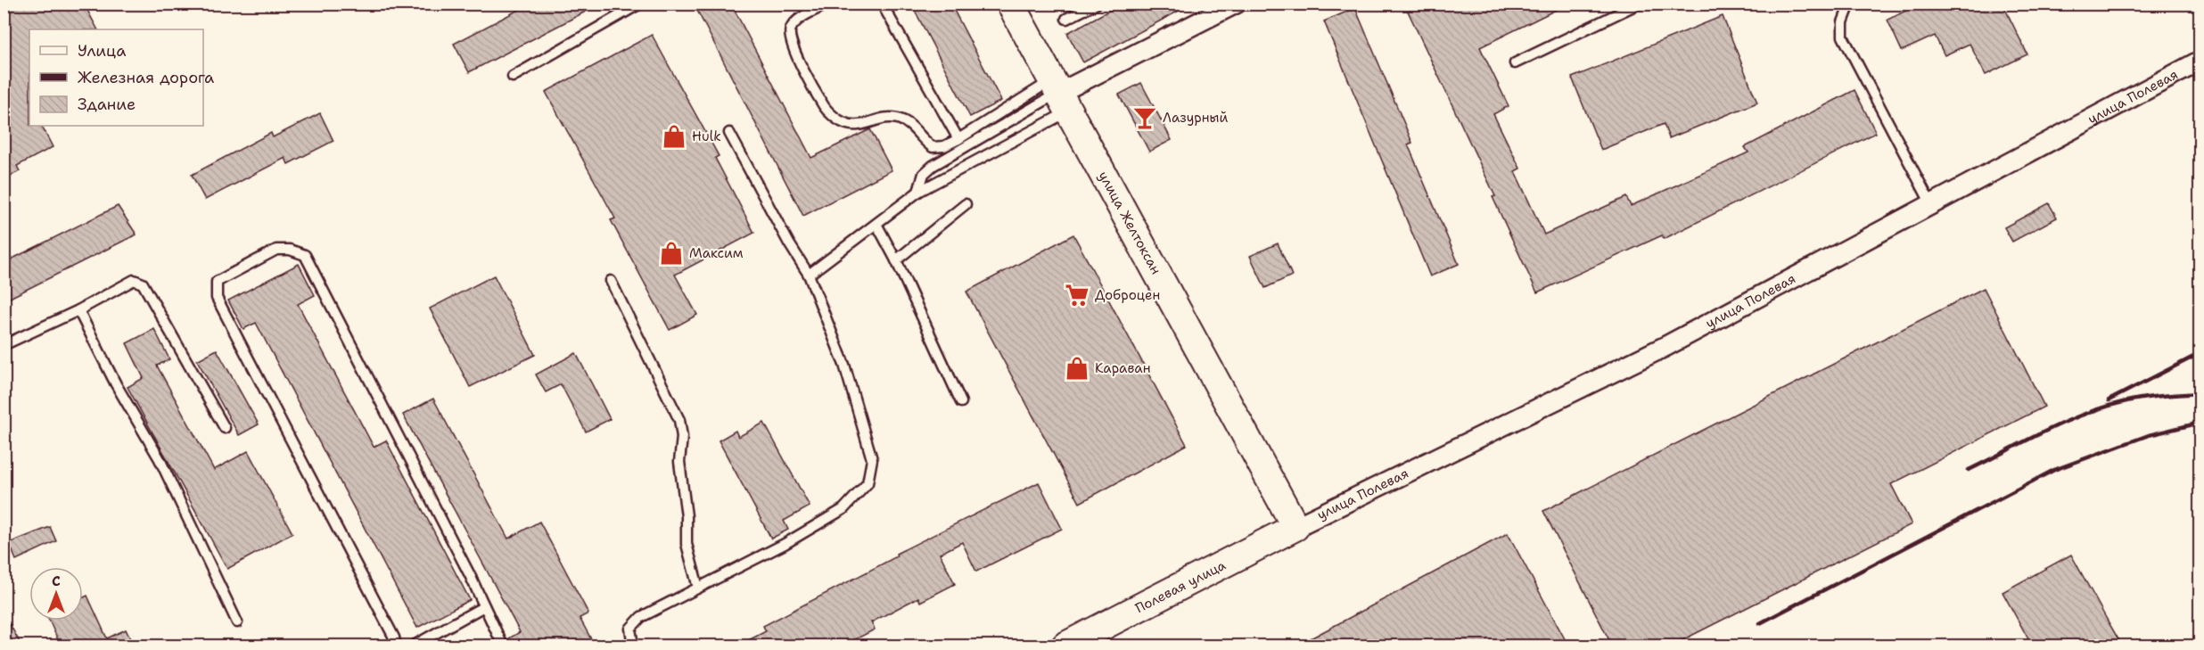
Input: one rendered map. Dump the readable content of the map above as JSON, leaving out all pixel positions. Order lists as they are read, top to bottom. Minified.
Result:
{"streets":{"street":["улица Полевая","улица Желтоксан","Полевая улица"]},"crossings":[["улица Полевая","улица Желтоксан"],["улица Полевая","Полевая улица"],["улица Желтоксан","Полевая улица"]],"places":{"bar":["Лазурный"],"shop":["Hulk","Максим","Караван"],"supermarket":["Доброцен"]},"legend":["Улица","Железная дорога","Здание"],"north":"top"}
